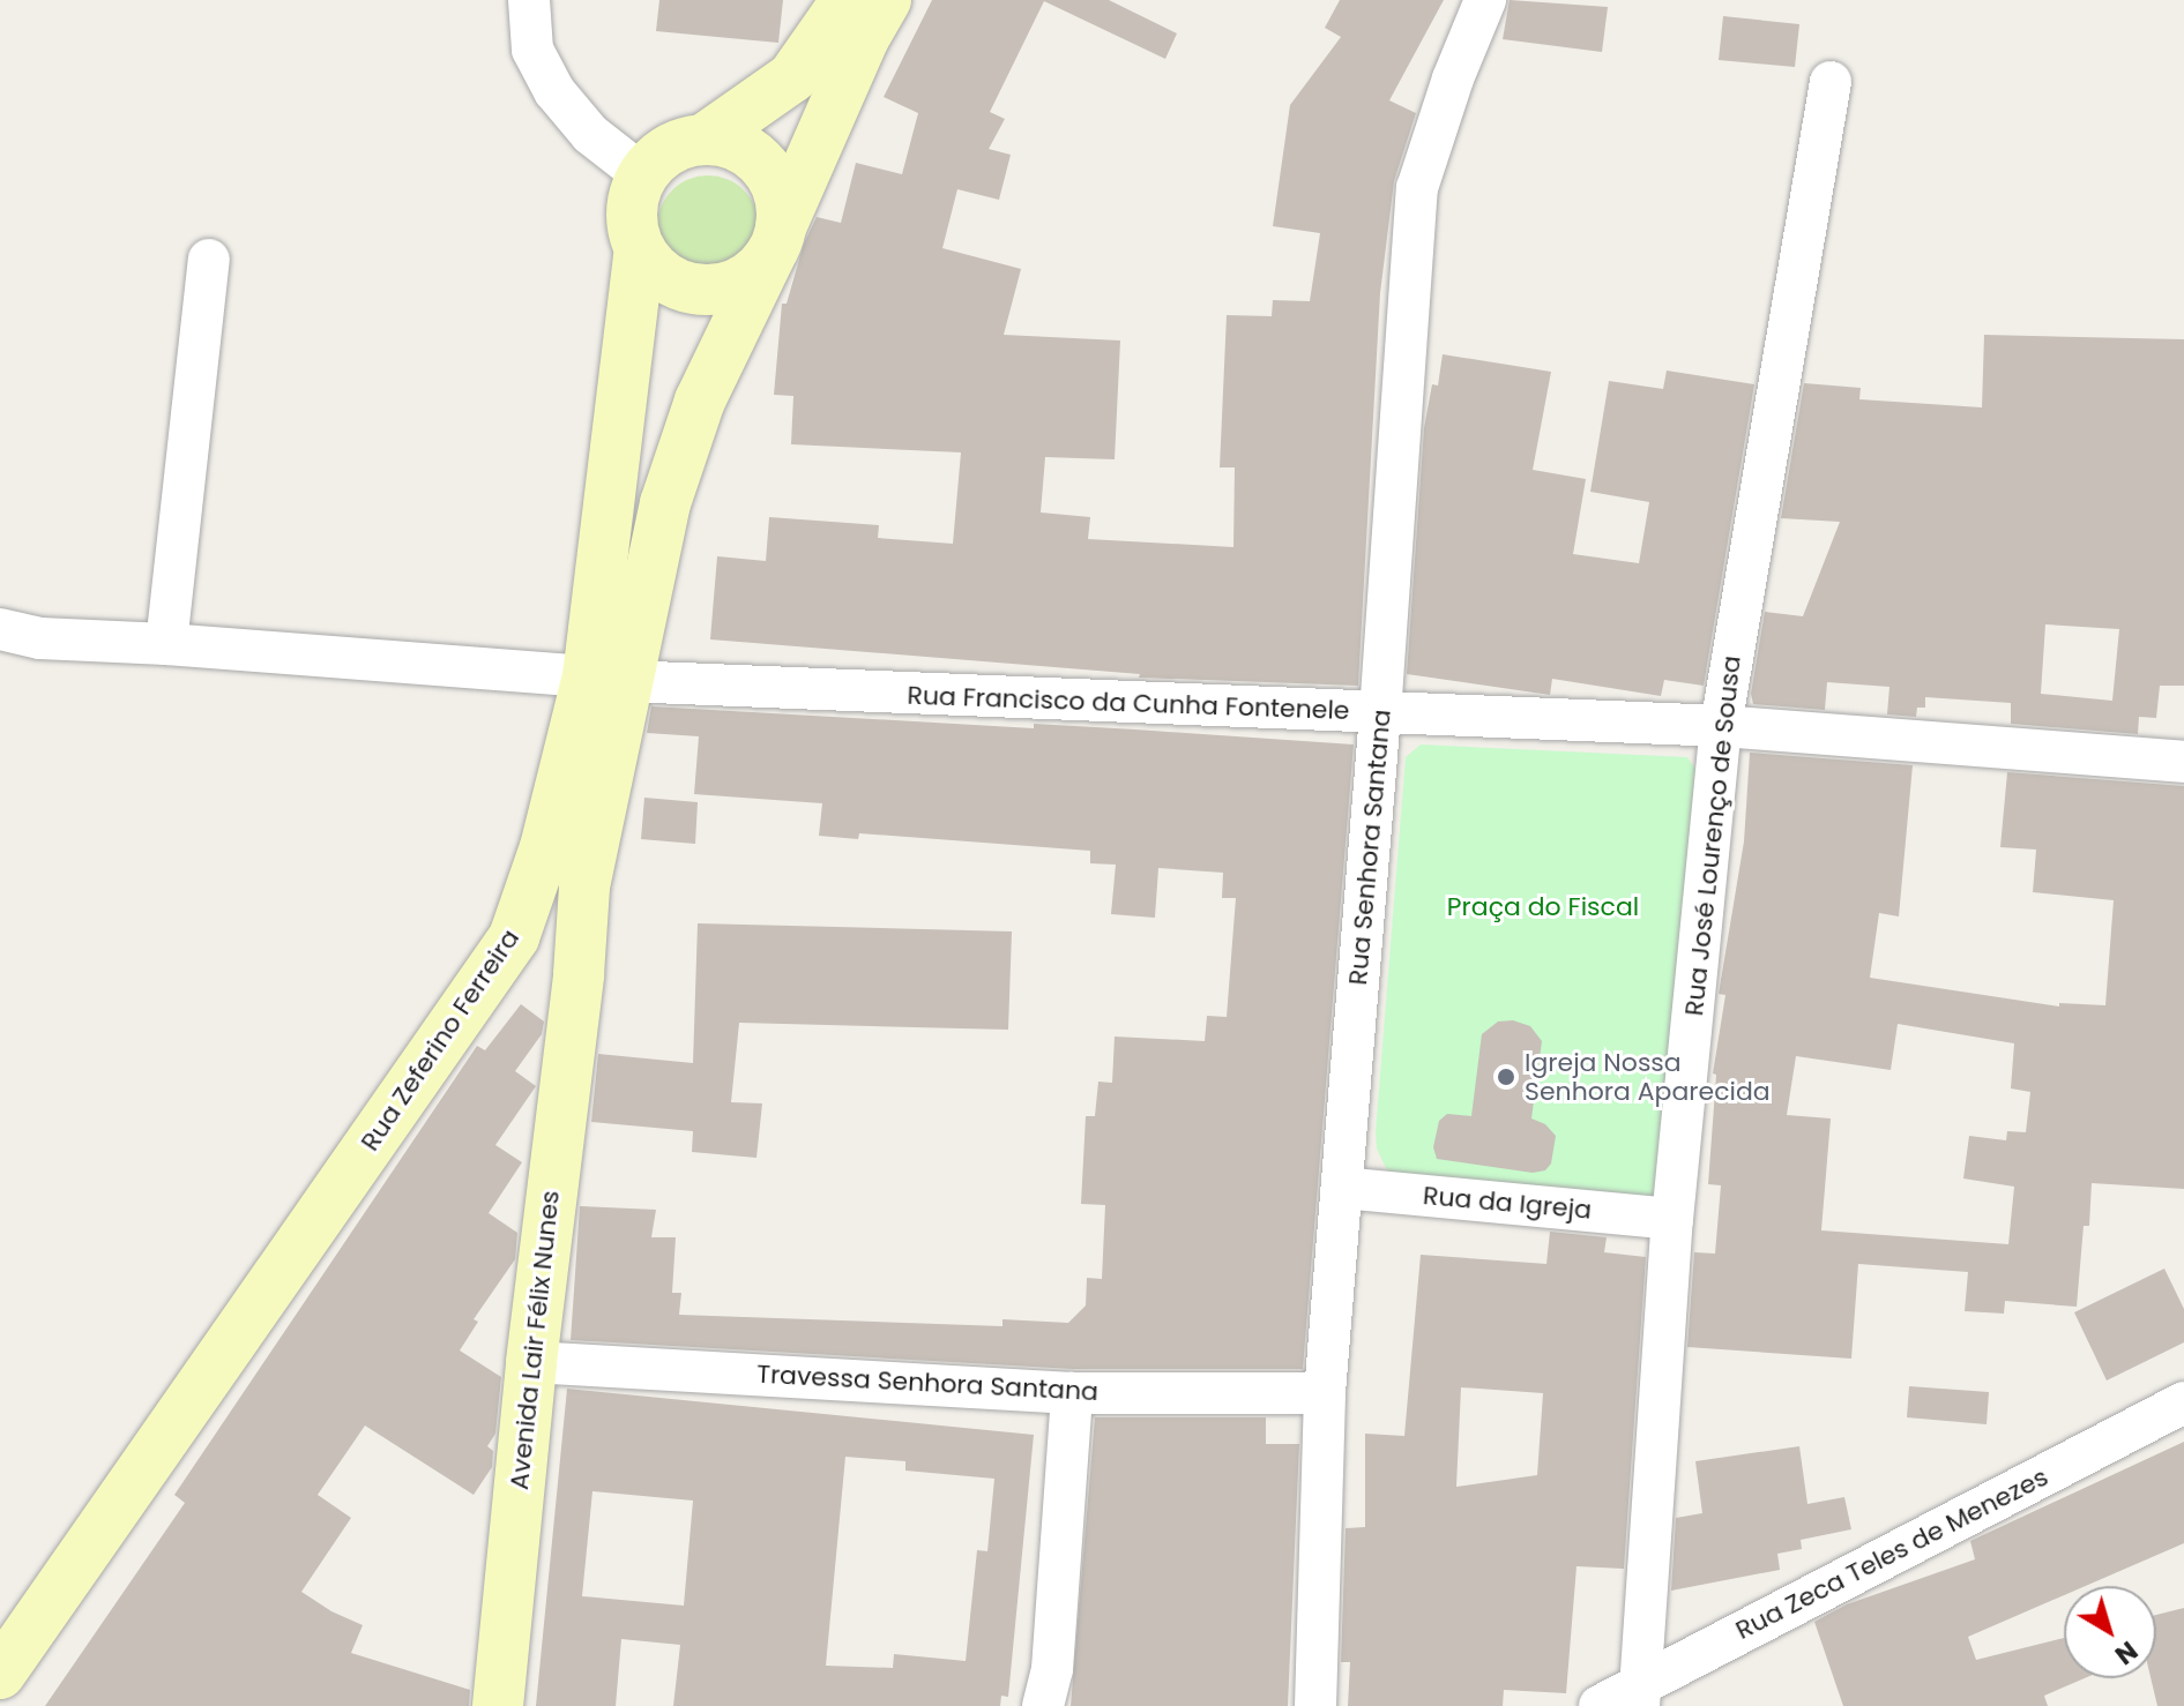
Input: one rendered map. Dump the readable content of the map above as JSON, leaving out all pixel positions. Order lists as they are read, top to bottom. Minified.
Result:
{"streets":{"main road":["Rua Zeferino Ferreira","Avenida Lair Félix Nunes"],"street":["Rua Francisco da Cunha Fontenele","Rua José Lourenço de Sousa","Rua Senhora Santana","Rua da Igreja","Travessa Senhora Santana","Rua Zeca Teles de Menezes"]},"crossings":[["Rua Francisco da Cunha Fontenele","Rua José Lourenço de Sousa"],["Rua Francisco da Cunha Fontenele","Rua Senhora Santana"],["Rua Francisco da Cunha Fontenele","Rua Zeferino Ferreira"],["Rua José Lourenço de Sousa","Rua da Igreja"],["Rua José Lourenço de Sousa","Rua Zeca Teles de Menezes"],["Rua Senhora Santana","Rua da Igreja"],["Rua Senhora Santana","Travessa Senhora Santana"],["Rua Zeferino Ferreira","Avenida Lair Félix Nunes"],["Avenida Lair Félix Nunes","Travessa Senhora Santana"]],"parks":["Praça do Fiscal"],"places":["Igreja Nossa Senhora Aparecida"],"north":"bottom right"}
